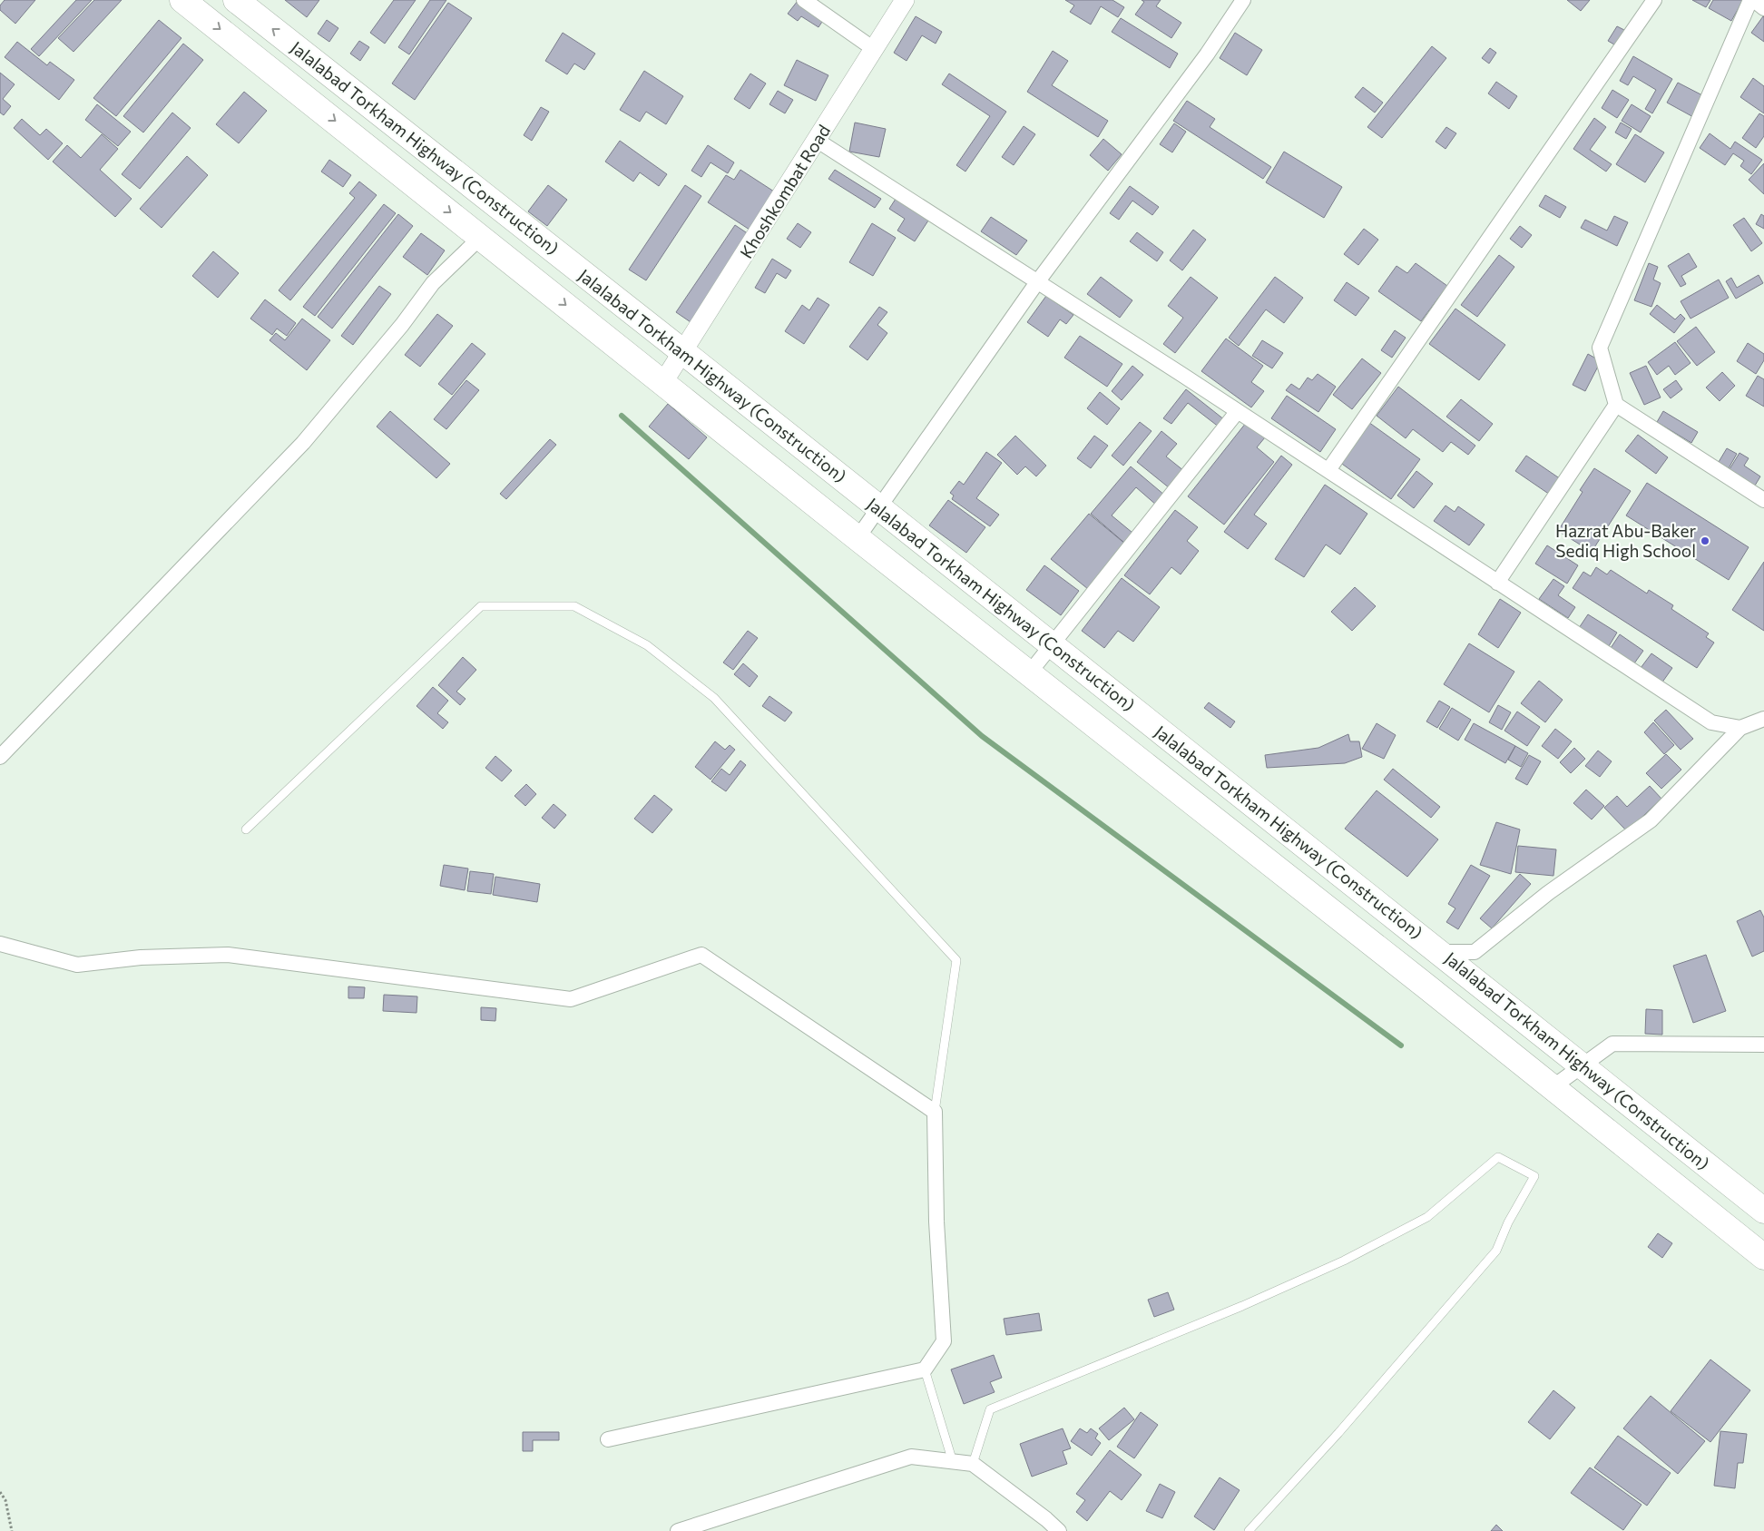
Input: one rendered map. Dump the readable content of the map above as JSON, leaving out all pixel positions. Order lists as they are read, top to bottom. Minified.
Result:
{"streets":{"highway":["Jalalabad Torkham Highway (Construction)"],"street":["Khoshkombat Road"]},"crossings":[["Jalalabad Torkham Highway (Construction)","Khoshkombat Road"]],"places":["Hazrat Abu-Baker Sediq High School"]}
